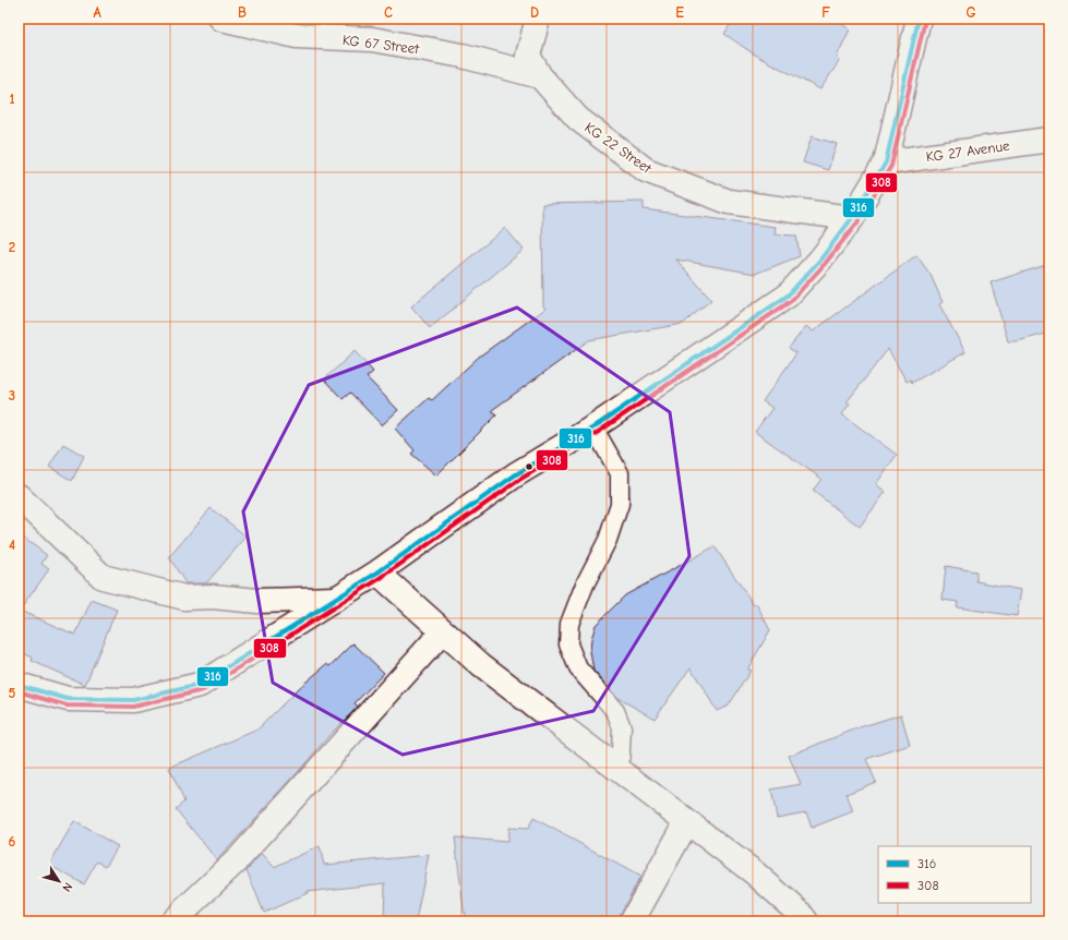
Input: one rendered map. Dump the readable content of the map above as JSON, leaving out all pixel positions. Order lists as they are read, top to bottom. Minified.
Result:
{"streets":{"main road":["KG 67 Street","KG 22 Street","KG 27 Avenue"]},"crossings":[["KG 67 Street","KG 22 Street"]],"lines":["transit line 316","transit line 308"],"legend":["316","308"],"north":"bottom right","grid":{"columns":["A","B","C","D","E","F","G"],"rows":["1","2","3","4","5","6"]}}
